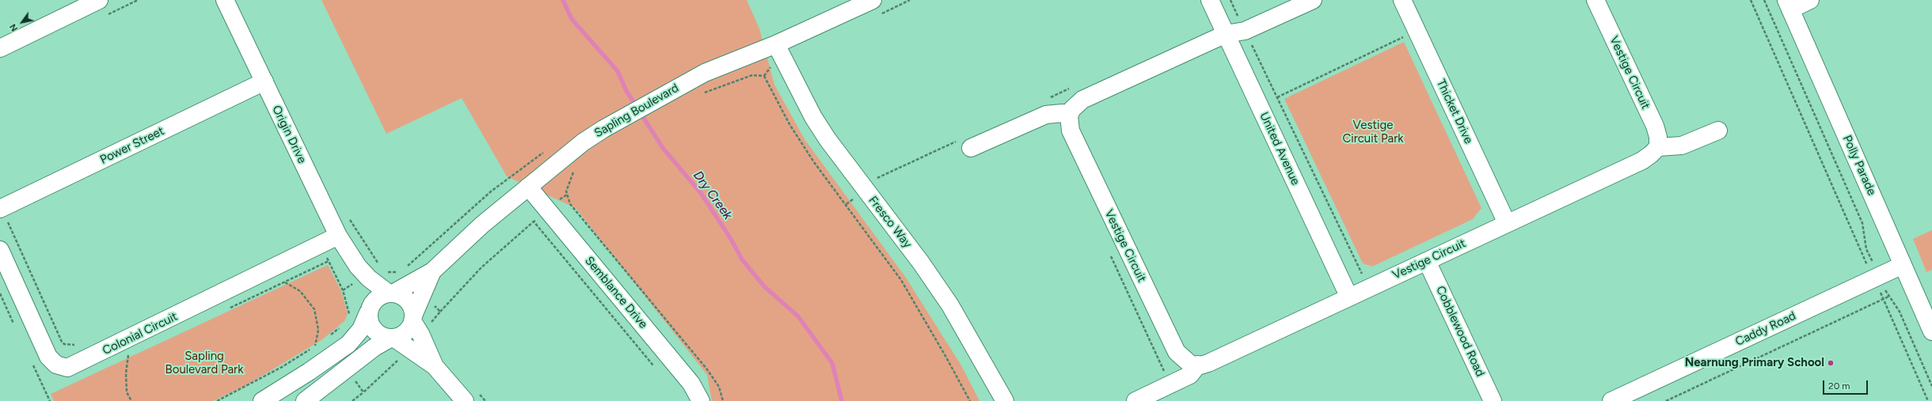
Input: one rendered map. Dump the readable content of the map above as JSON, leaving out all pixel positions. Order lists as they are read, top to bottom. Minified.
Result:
{"streets":{"street":["Vestige Circuit","Sapling Boulevard","Thicket Drive","Origin Drive","Power Street","United Avenue","Polly Parade","Fresco Way","Semblance Drive","Caddy Road","Cobblewood Road","Colonial Circuit"]},"crossings":[["Vestige Circuit","Thicket Drive"],["Vestige Circuit","United Avenue"],["Vestige Circuit","Cobblewood Road"],["Sapling Boulevard","Origin Drive"],["Sapling Boulevard","Fresco Way"],["Sapling Boulevard","Semblance Drive"],["Origin Drive","Power Street"],["Origin Drive","Colonial Circuit"],["Polly Parade","Caddy Road"]],"water":["Dry Creek"],"parks":["Vestige Circuit Park","Sapling Boulevard Park"],"places":["Nearnung Primary School"],"scale_bar":"20 m","north":"bottom left"}
